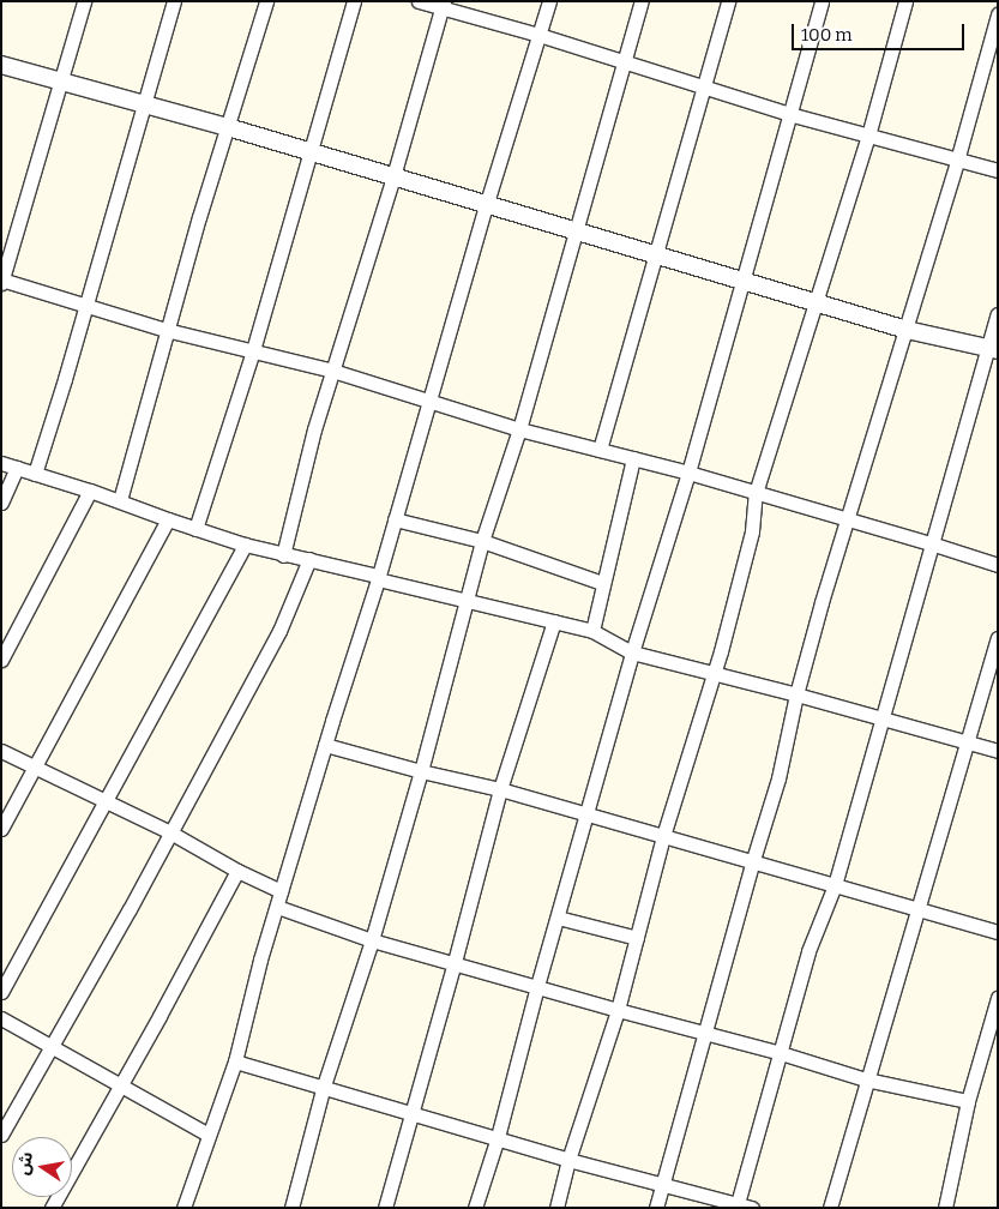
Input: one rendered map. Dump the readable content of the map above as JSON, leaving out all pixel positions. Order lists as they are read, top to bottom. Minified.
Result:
{"scale_bar":"100 m","north":"left"}
